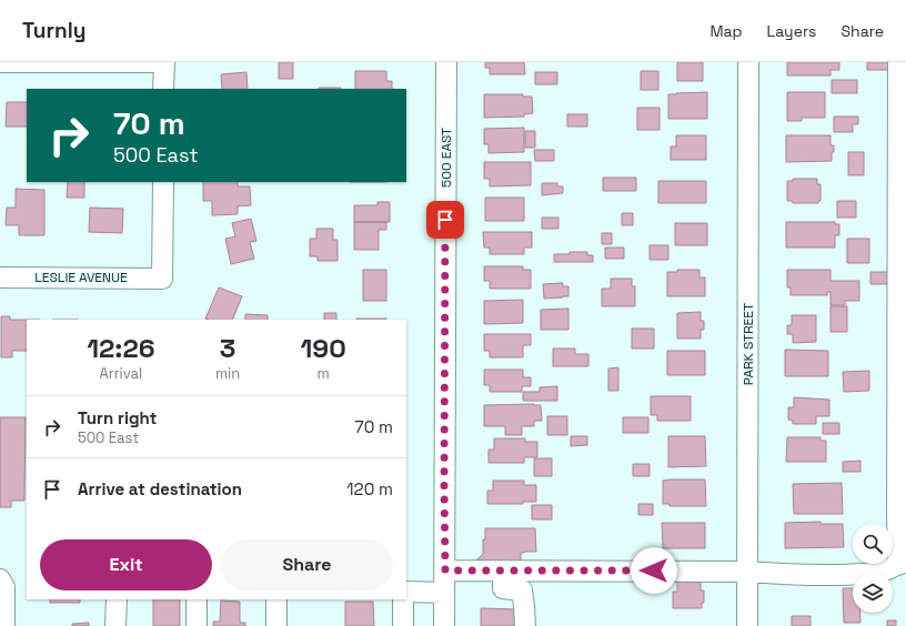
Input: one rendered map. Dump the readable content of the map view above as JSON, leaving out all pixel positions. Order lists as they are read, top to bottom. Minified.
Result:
{"streets":{"street":["500 EAST","LESLIE AVENUE","PARK STREET"]},"page":{"header":"Turnly","nav":["Map","Layers","Share"],"turn":["70 m","500 East"],"eta":["12:26","Arrival","3","min","190","m"],"list":[{"name":"Turn right","note":"500 East","value":"70 m"},{"name":"Arrive at destination","value":"120 m"}],"buttons":["Exit","Share"]}}
